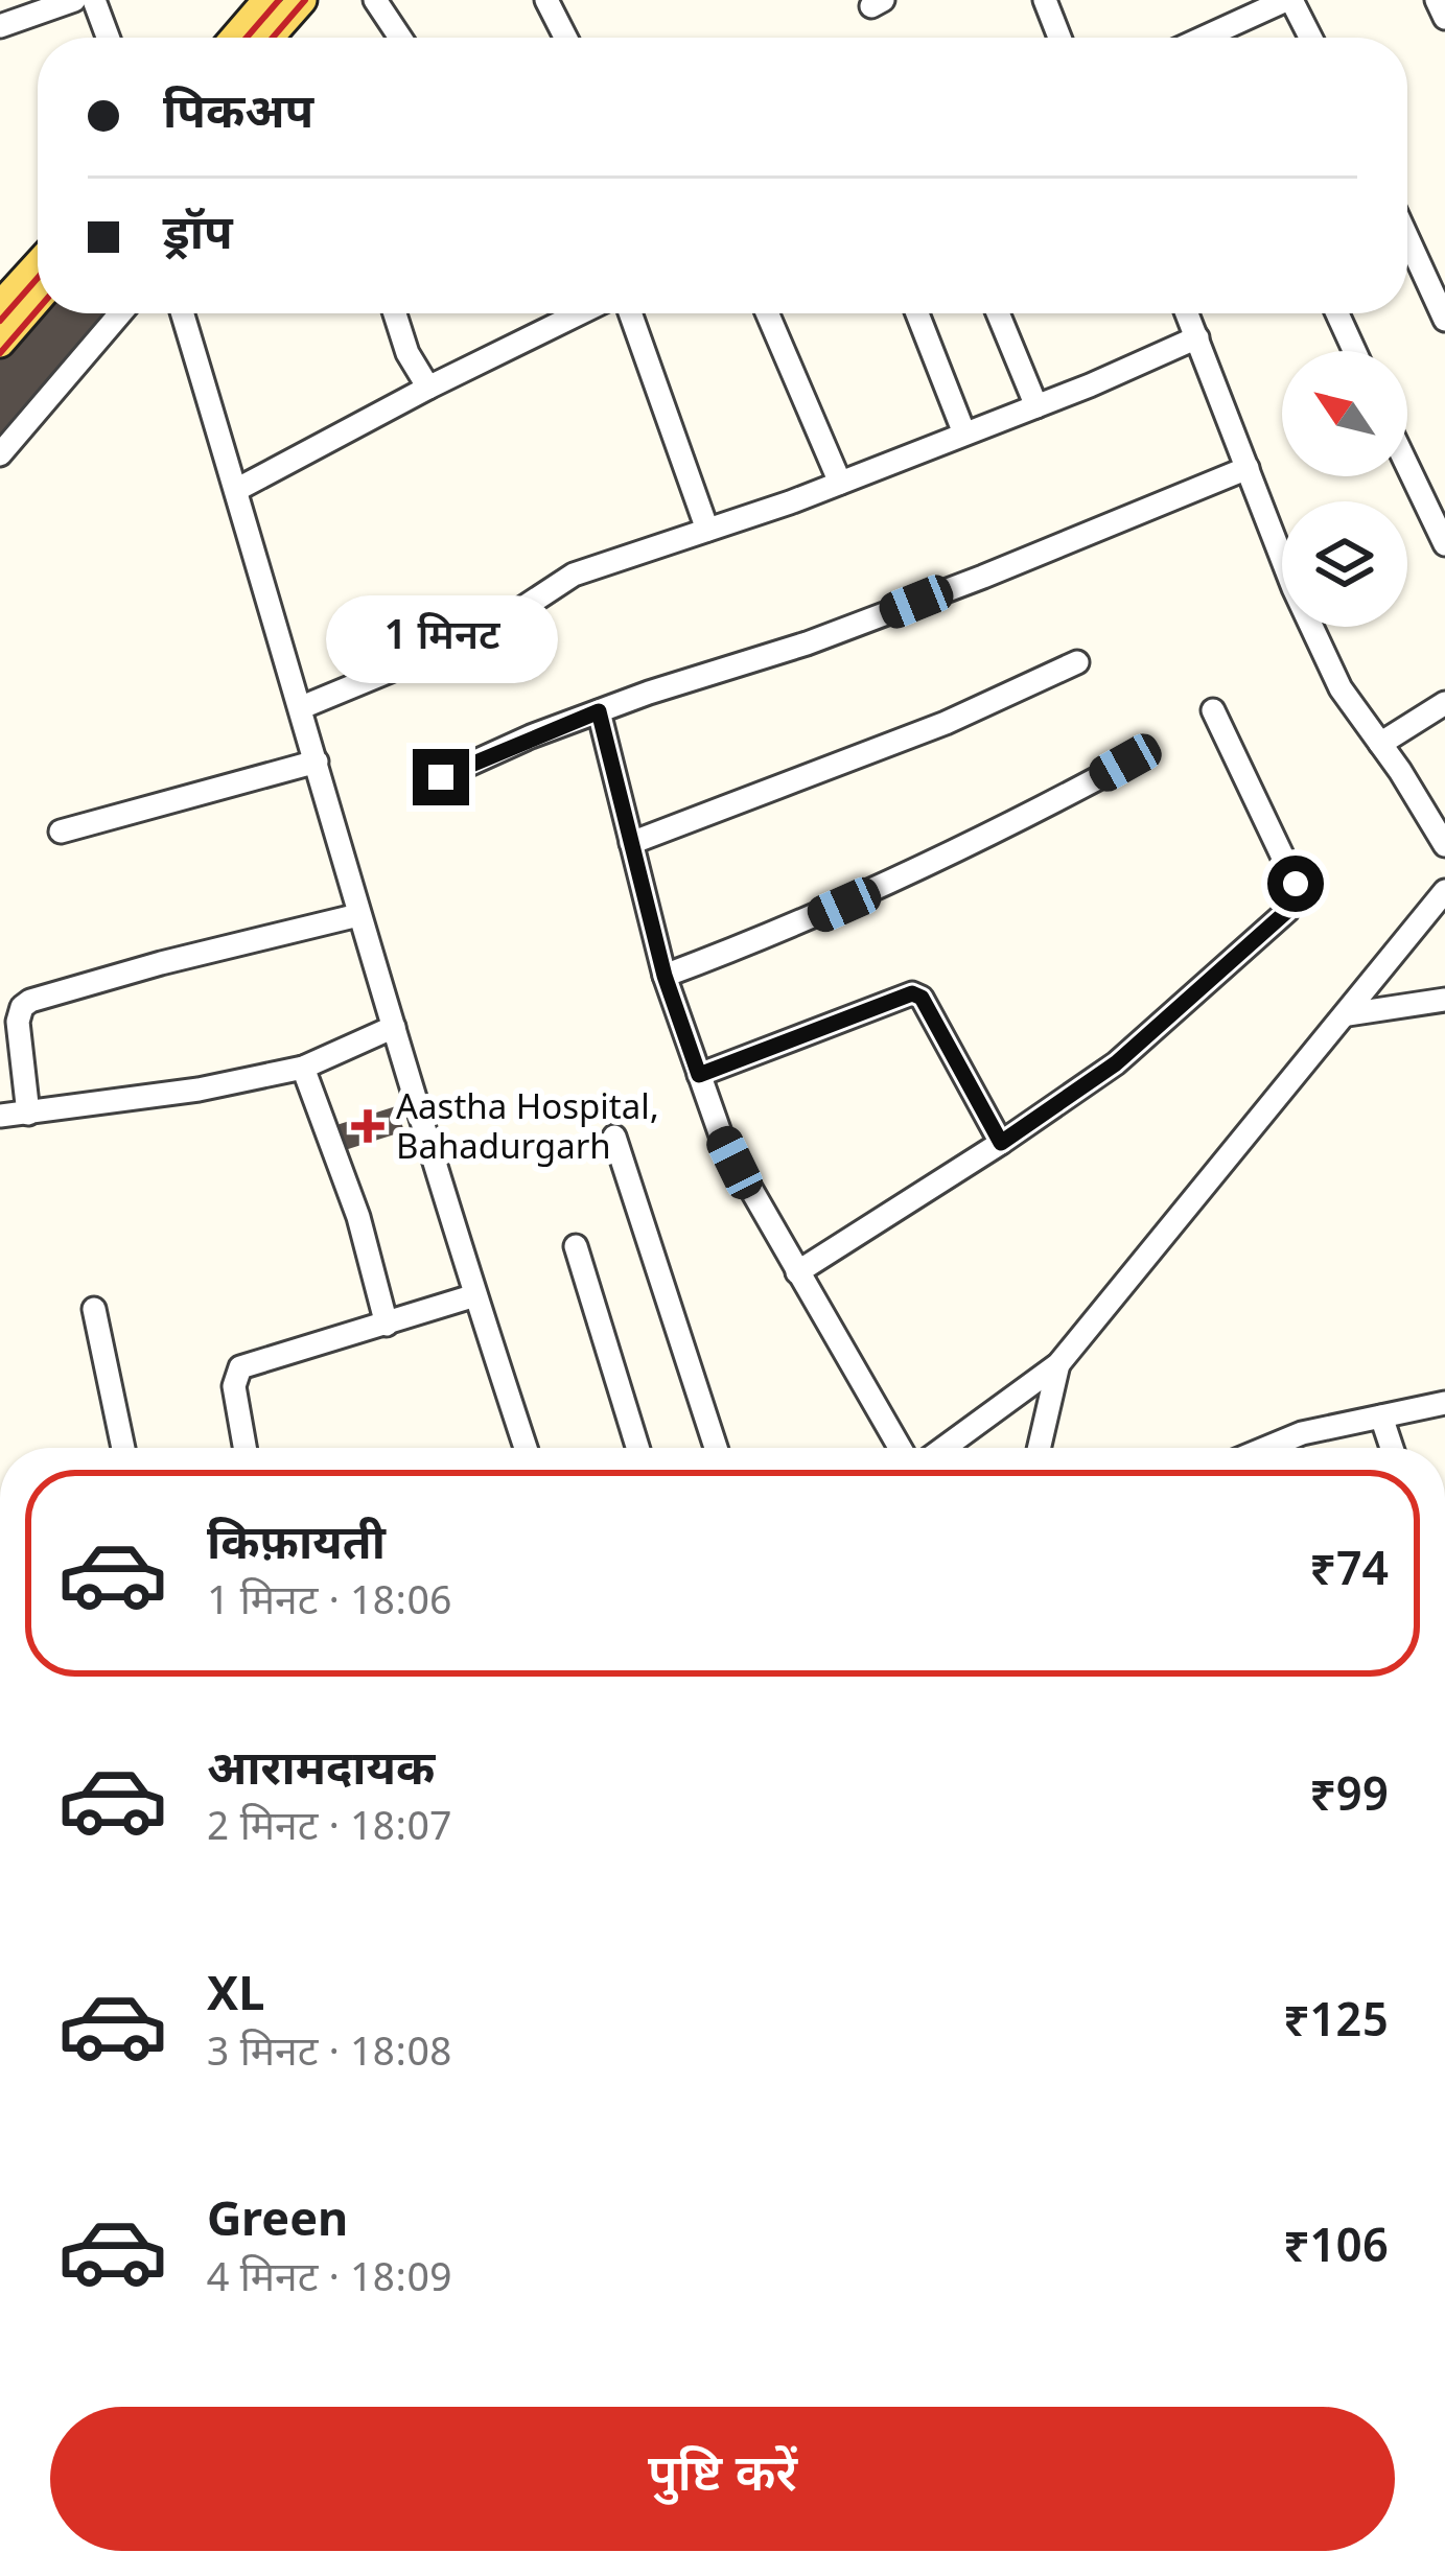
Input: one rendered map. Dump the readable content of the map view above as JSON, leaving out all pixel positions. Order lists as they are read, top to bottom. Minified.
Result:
{"places":{"health":["Aastha Hospital, Bahadurgarh"]},"north":"top left","page":{"banner":["पिकअप","ड्रॉप"],"bubble":"1 मिनट","list":[{"name":"किफ़ायती","note":"1 मिनट · 18:06","value":"₹74"},{"name":"आरामदायक","note":"2 मिनट · 18:07","value":"₹99"},{"name":"XL","note":"3 मिनट · 18:08","value":"₹125"},{"name":"Green","note":"4 मिनट · 18:09","value":"₹106"}],"buttons":"पुष्टि करें"}}
